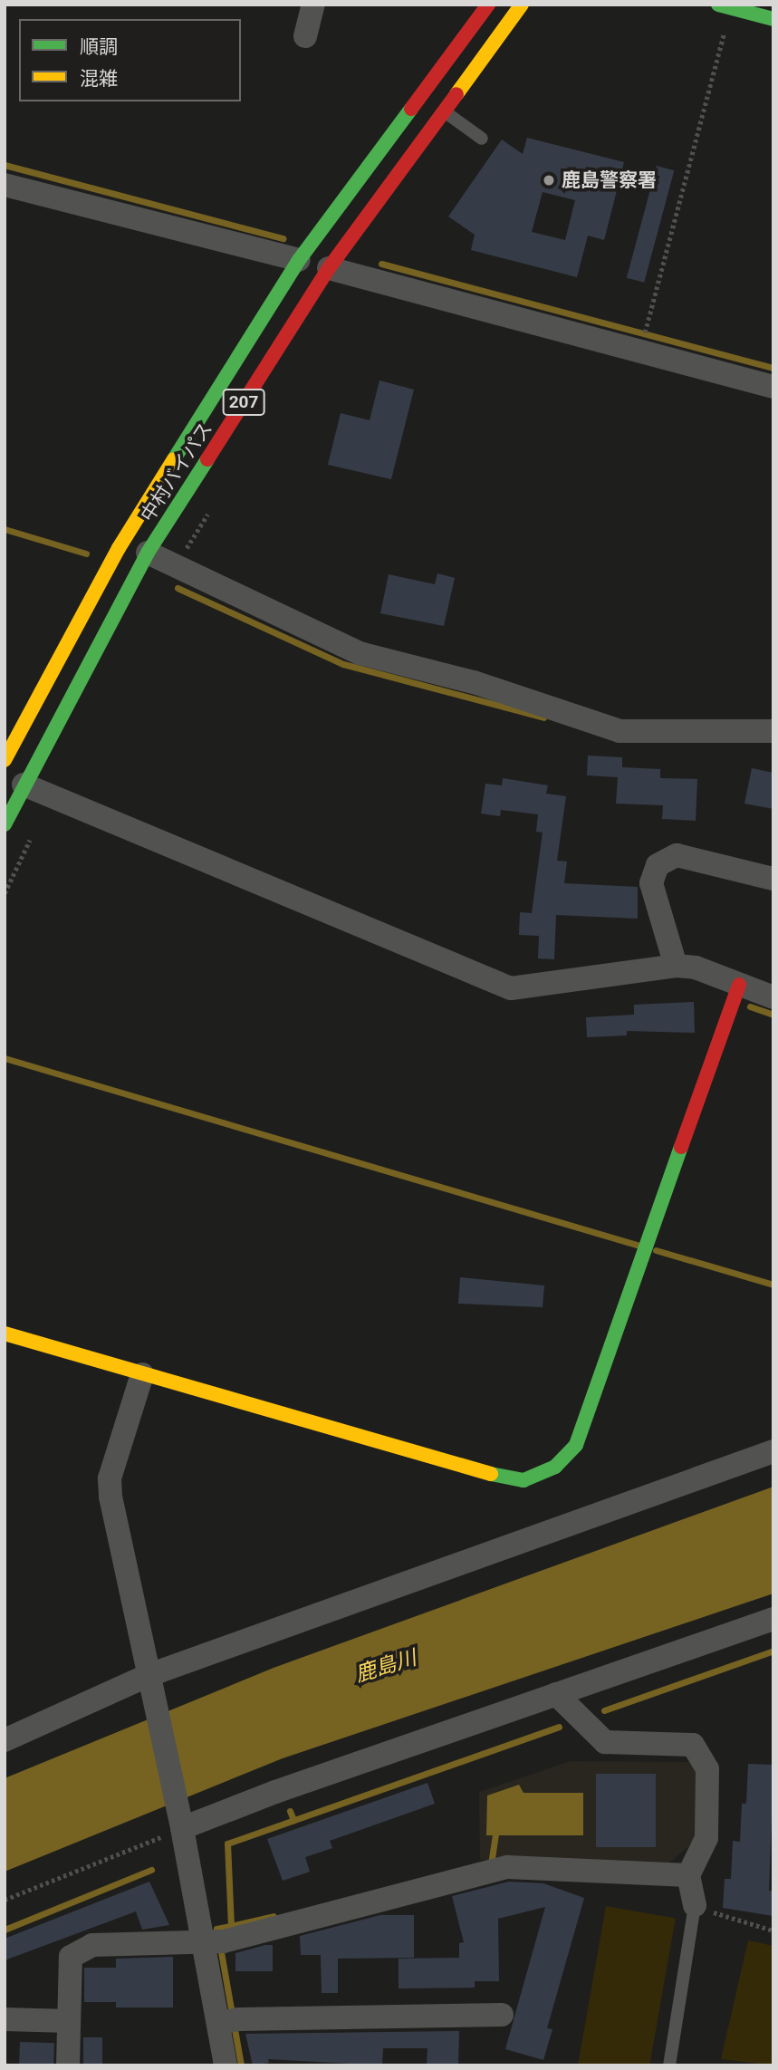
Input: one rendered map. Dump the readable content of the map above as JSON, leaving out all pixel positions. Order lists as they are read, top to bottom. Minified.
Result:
{"streets":{"main road":["207","中村バイパス"]},"water":["鹿島川"],"places":["鹿島警察署"],"legend":["順調","混雑"]}
